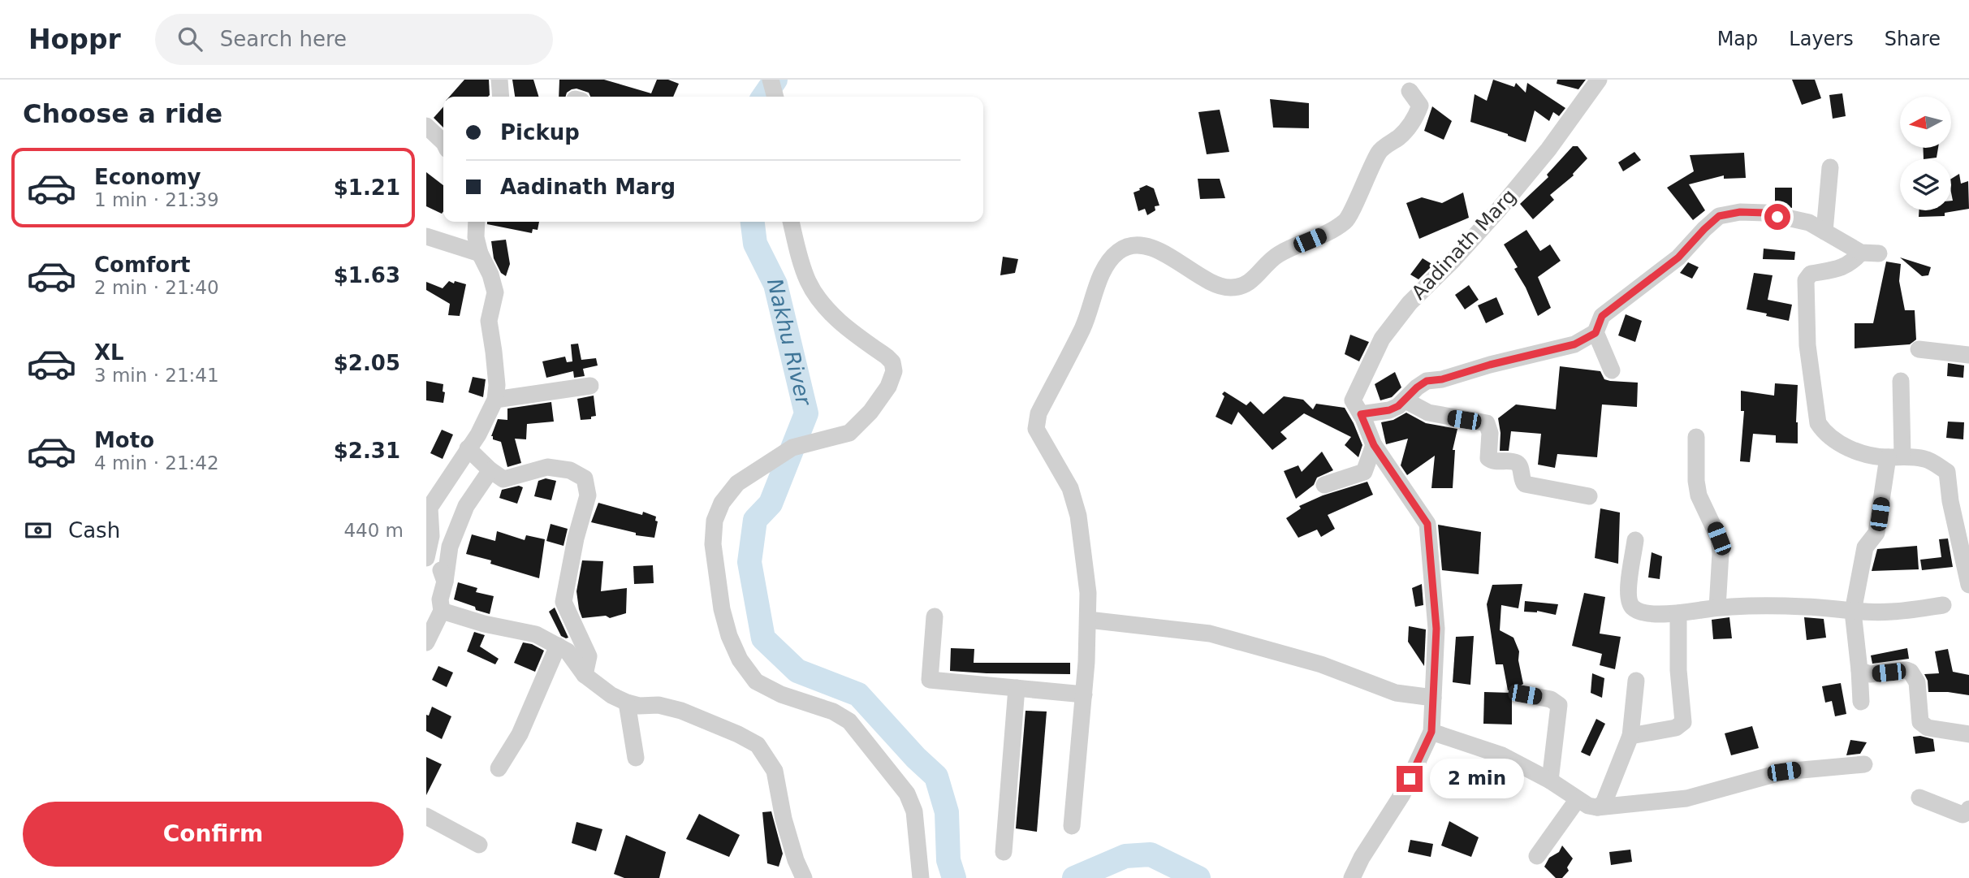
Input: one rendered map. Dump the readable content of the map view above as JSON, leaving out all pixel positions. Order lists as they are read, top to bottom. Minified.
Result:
{"streets":{"street":["Aadinath Marg"]},"water":["Nakhu River"],"north":"left","page":{"header":"Hoppr","search":"Search here","nav":["Map","Layers","Share"],"heading":"Choose a ride","banner":["Pickup","Aadinath Marg"],"list":[{"name":"Economy","note":"1 min · 21:39","value":"$1.21"},{"name":"Comfort","note":"2 min · 21:40","value":"$1.63"},{"name":"XL","note":"3 min · 21:41","value":"$2.05"},{"name":"Moto","note":"4 min · 21:42","value":"$2.31"}],"pay":["Cash","440 m"],"bubble":"2 min","buttons":"Confirm"}}
